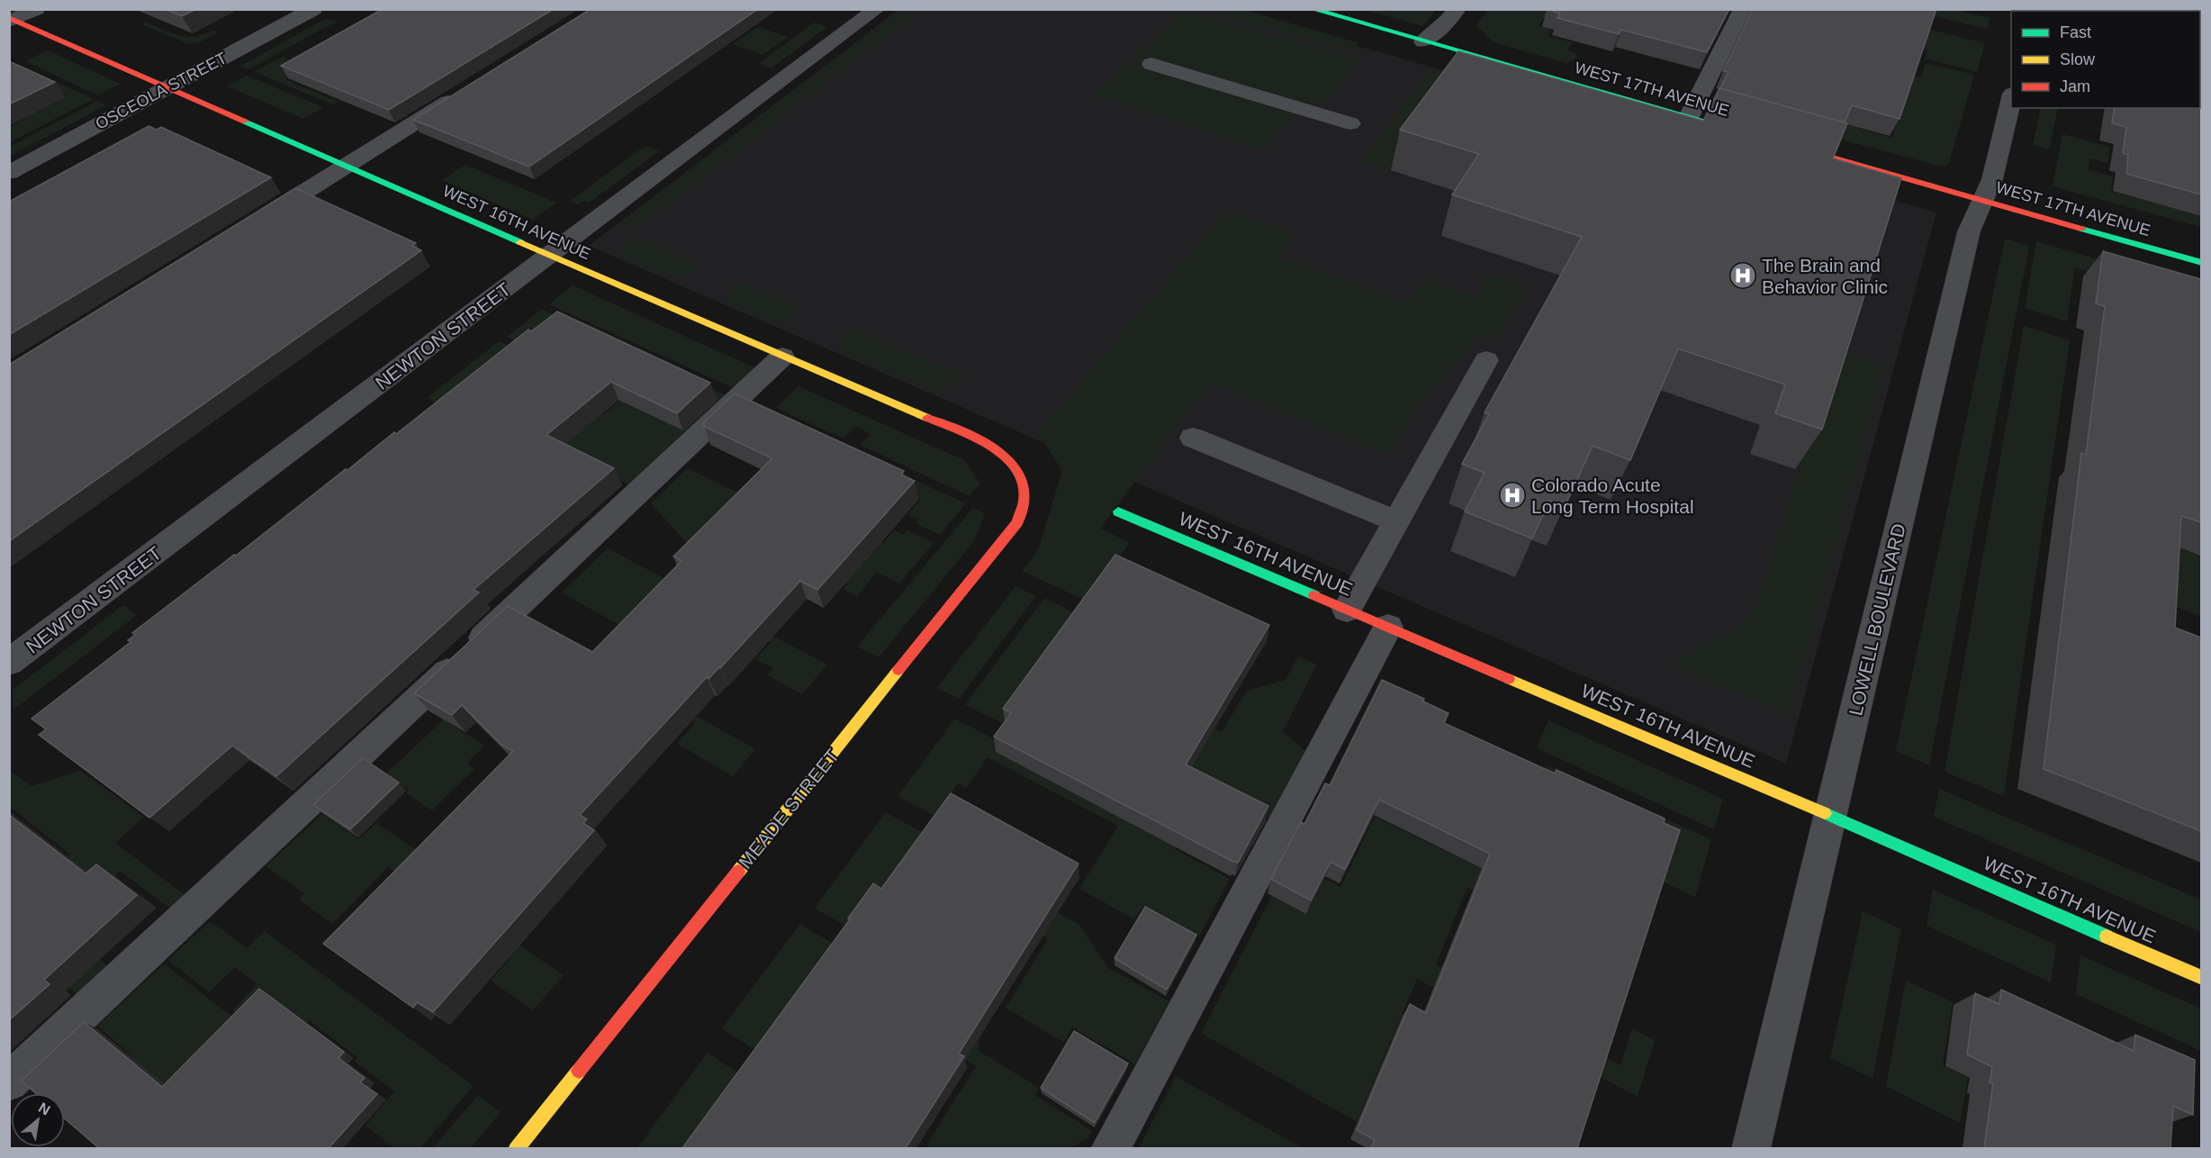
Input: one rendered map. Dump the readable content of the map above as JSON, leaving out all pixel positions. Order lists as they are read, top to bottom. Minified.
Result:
{"streets":{"street":["WEST 17TH AVENUE","OSCEOLA STREET","WEST 16TH AVENUE","NEWTON STREET","LOWELL BOULEVARD","MEADE STREET"]},"crossings":[["WEST 17TH AVENUE","LOWELL BOULEVARD"],["OSCEOLA STREET","WEST 16TH AVENUE"],["WEST 16TH AVENUE","NEWTON STREET"],["WEST 16TH AVENUE","LOWELL BOULEVARD"],["WEST 16TH AVENUE","MEADE STREET"]],"places":{"hospital":["The Brain and Behavior Clinic","Colorado Acute Long Term Hospital"]},"legend":["Fast","Slow","Jam"],"north":"top right"}
